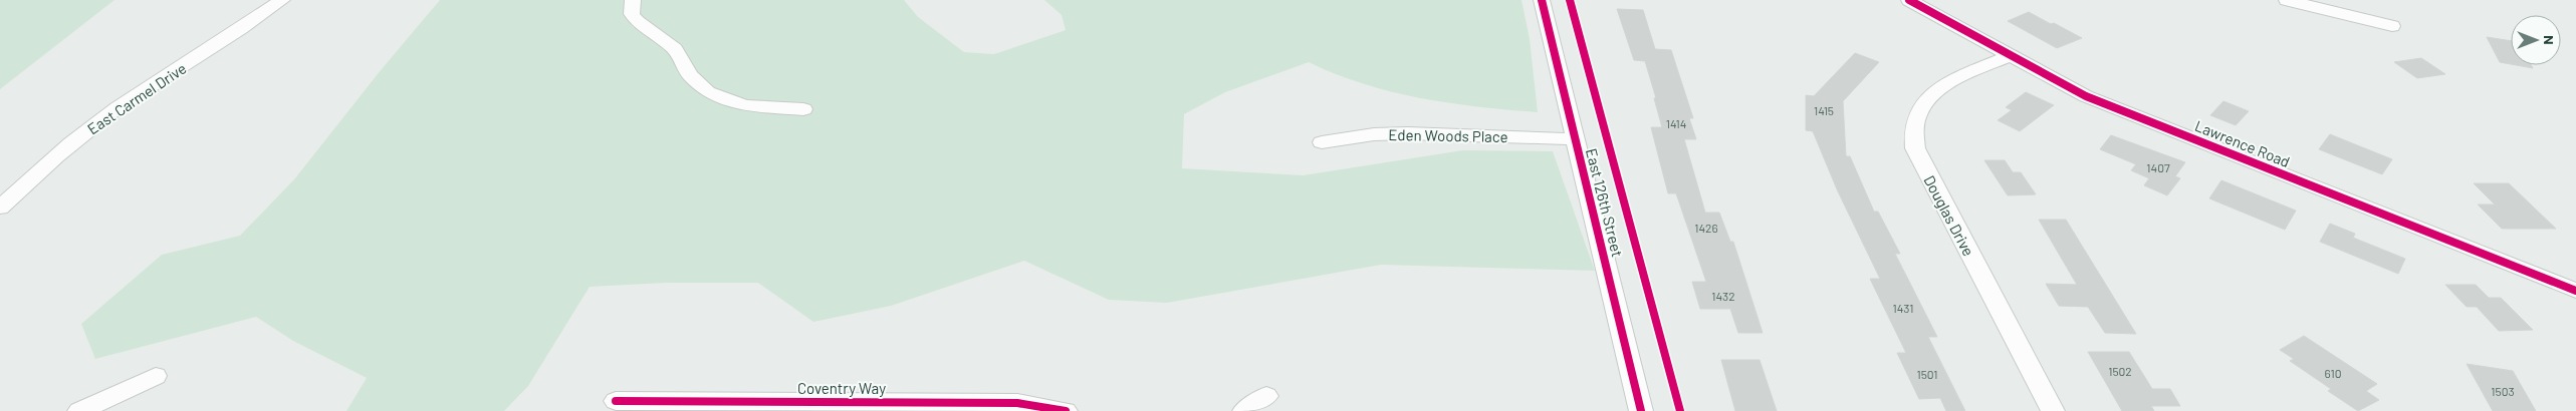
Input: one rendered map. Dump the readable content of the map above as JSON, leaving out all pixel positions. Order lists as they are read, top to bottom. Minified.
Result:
{"streets":{"street":["East Carmel Drive","Eden Woods Place","Lawrence Road","East 126th Street","Douglas Drive","Coventry Way"]},"crossings":[["Eden Woods Place","East 126th Street"],["Lawrence Road","Douglas Drive"]],"house_numbers":["1415","1414","1407","1426","1432","1431","1502","610","1501","1503"],"north":"right"}
